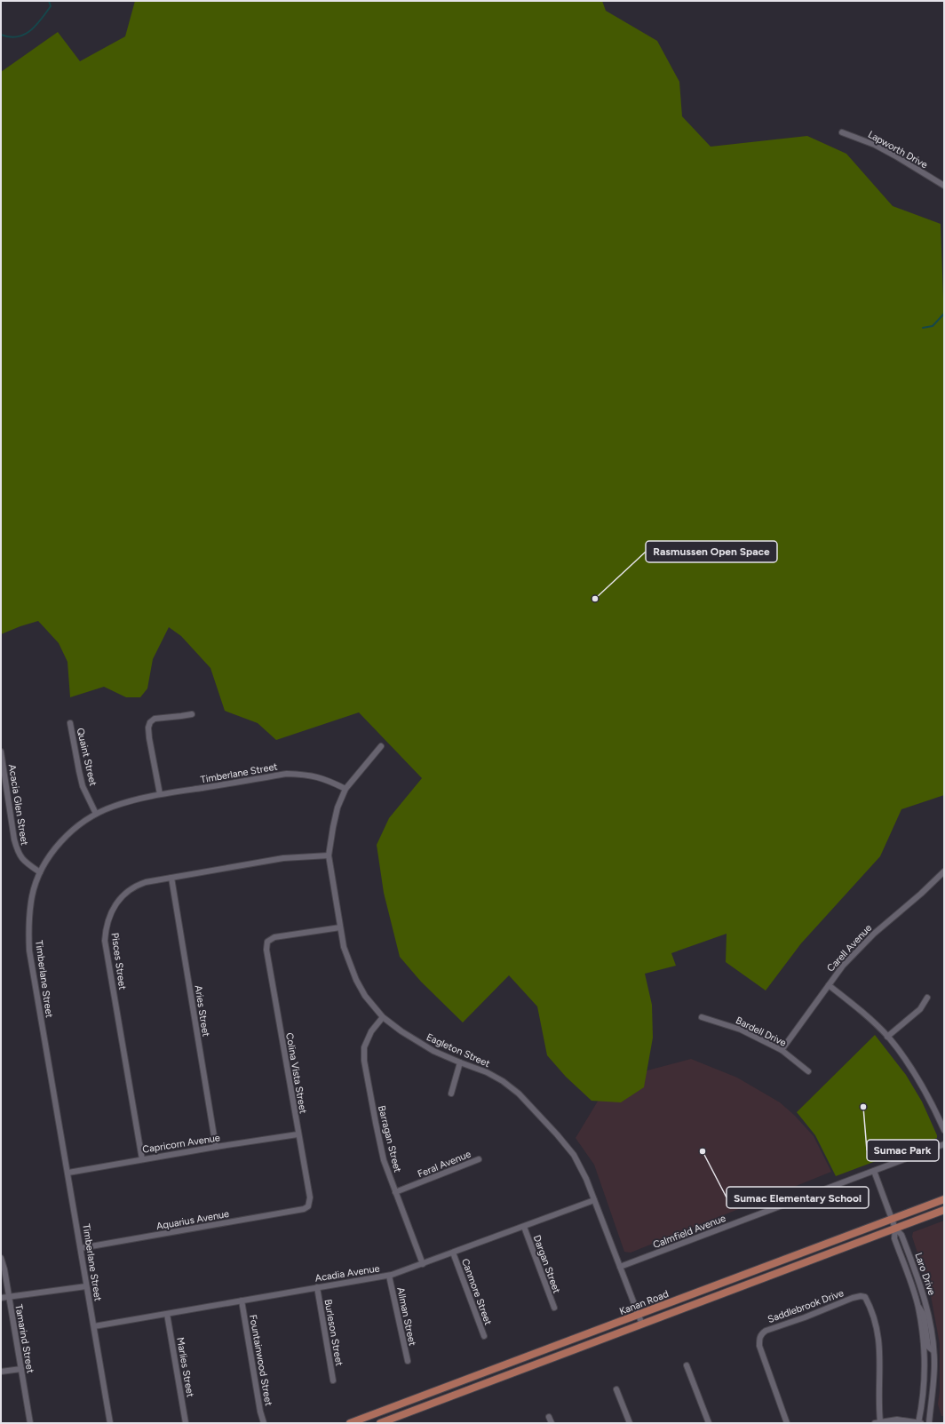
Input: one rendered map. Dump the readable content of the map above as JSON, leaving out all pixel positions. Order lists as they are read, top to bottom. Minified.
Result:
{"streets":{"main road":["Kanan Road"],"street":["Lapworth Drive","Quaint Street","Timberlane Street","Acacia Glen Street","Carell Avenue","Pisces Street","Aries Street","Bardell Drive","Eagleton Street","Colina Vista Street","Barragan Street","Capricorn Avenue","Feral Avenue","Aquarius Avenue","Calmfield Avenue","Dargan Street","Acadia Avenue","Laro Drive","Canmore Street","Saddlebrook Drive","Allman Street","Burleson Street","Tamarind Street","Fountainwood Street","Marlies Street"]},"crossings":[["Quaint Street","Timberlane Street"],["Timberlane Street","Acacia Glen Street"],["Timberlane Street","Eagleton Street"],["Timberlane Street","Capricorn Avenue"],["Timberlane Street","Aquarius Avenue"],["Timberlane Street","Acadia Avenue"],["Carell Avenue","Bardell Drive"],["Pisces Street","Aries Street"],["Pisces Street","Eagleton Street"],["Pisces Street","Capricorn Avenue"],["Aries Street","Capricorn Avenue"],["Eagleton Street","Colina Vista Street"],["Eagleton Street","Barragan Street"],["Eagleton Street","Calmfield Avenue"],["Eagleton Street","Acadia Avenue"],["Eagleton Street","Kanan Road"],["Colina Vista Street","Capricorn Avenue"],["Colina Vista Street","Aquarius Avenue"],["Barragan Street","Feral Avenue"],["Barragan Street","Acadia Avenue"],["Calmfield Avenue","Laro Drive"],["Dargan Street","Acadia Avenue"],["Acadia Avenue","Canmore Street"],["Acadia Avenue","Allman Street"],["Acadia Avenue","Burleson Street"],["Acadia Avenue","Fountainwood Street"],["Acadia Avenue","Marlies Street"],["Laro Drive","Kanan Road"]],"places":["Rasmussen Open Space","Sumac Park","Sumac Elementary School"]}
